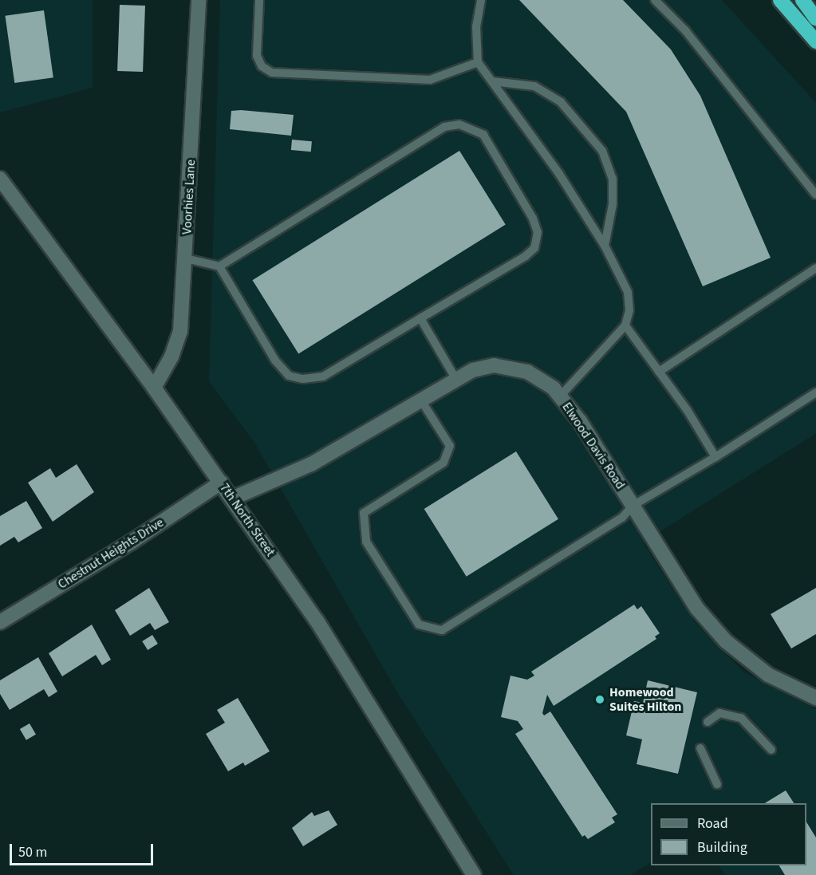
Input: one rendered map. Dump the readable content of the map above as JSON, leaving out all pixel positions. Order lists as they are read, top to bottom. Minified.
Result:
{"streets":{"street":["Voorhies Lane","Elwood Davis Road","7th North Street","Chestnut Heights Drive"]},"crossings":[["Voorhies Lane","7th North Street"],["Elwood Davis Road","7th North Street"],["7th North Street","Chestnut Heights Drive"]],"places":["Homewood Suites Hilton"],"legend":["Road","Building"],"scale_bar":"50 m"}
